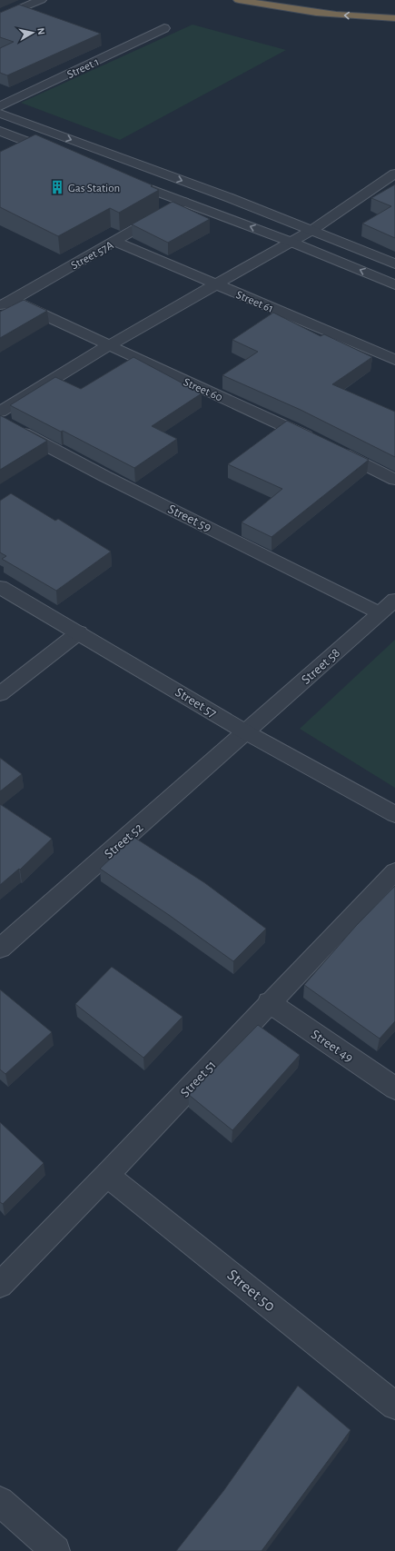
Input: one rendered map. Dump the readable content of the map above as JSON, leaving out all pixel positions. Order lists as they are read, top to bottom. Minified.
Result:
{"streets":{"street":["Street 1","Street 57A","Street 61","Street 60","Street 59","Street 58","Street 57","Street 52","Street 49","Street 51","Street 50"]},"crossings":[["Street 57A","Street 61"],["Street 57A","Street 60"],["Street 59","Street 58"],["Street 58","Street 57"],["Street 58","Street 52"],["Street 57","Street 52"],["Street 49","Street 51"],["Street 51","Street 50"]],"places":{"building":["Gas Station"]},"north":"right"}
